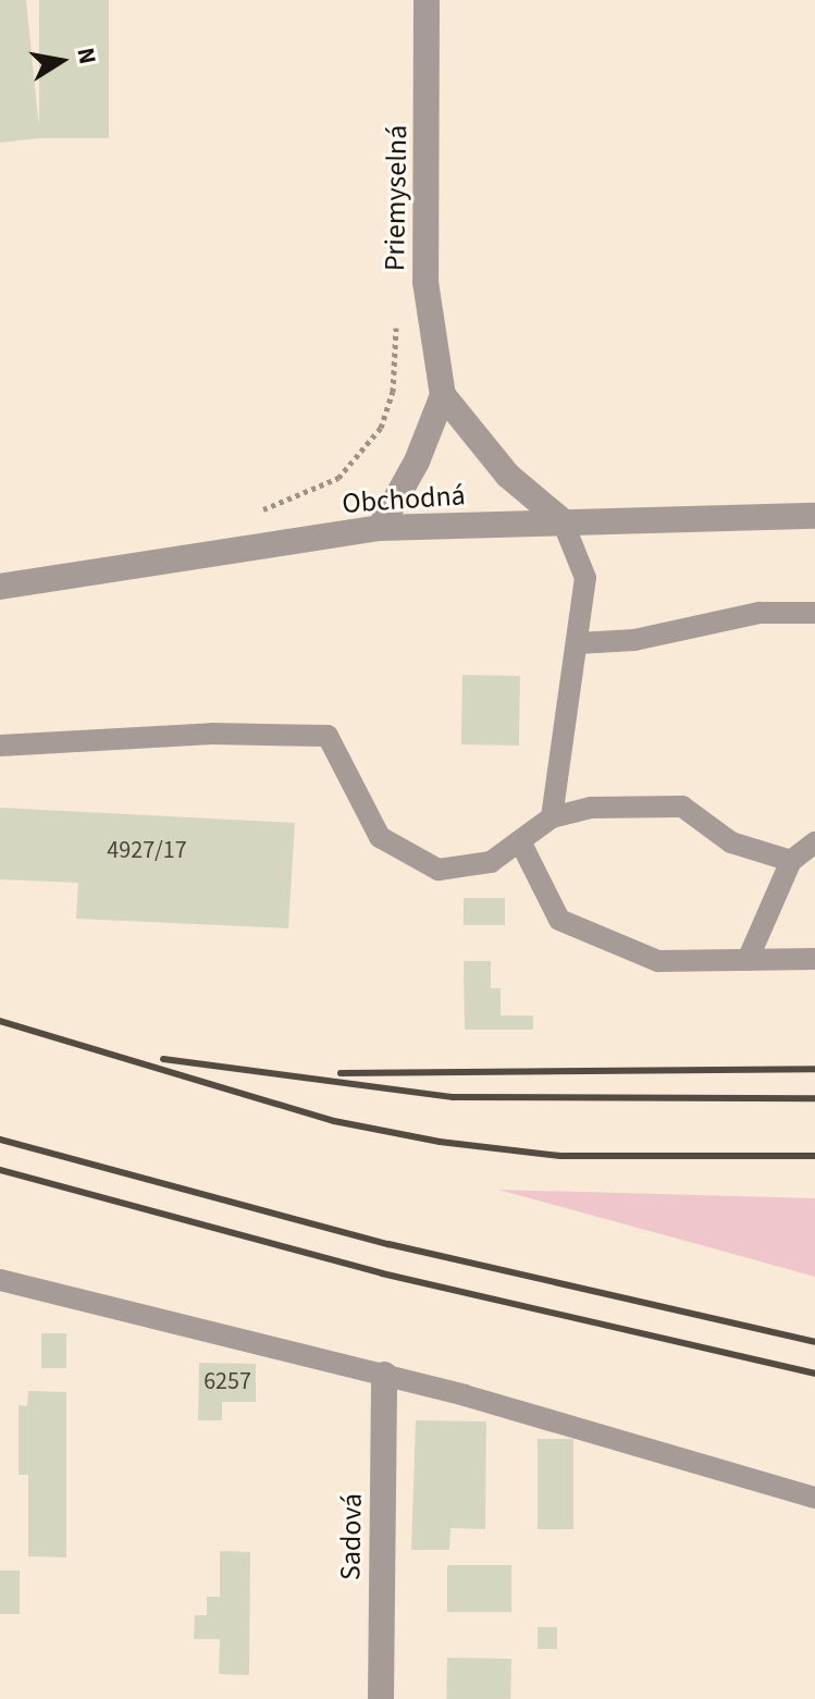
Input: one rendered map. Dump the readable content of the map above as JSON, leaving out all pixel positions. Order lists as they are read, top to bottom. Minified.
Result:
{"streets":{"street":["Priemyselná","Obchodná","Sadová"]},"house_numbers":["4927/17","6257"],"north":"right"}
